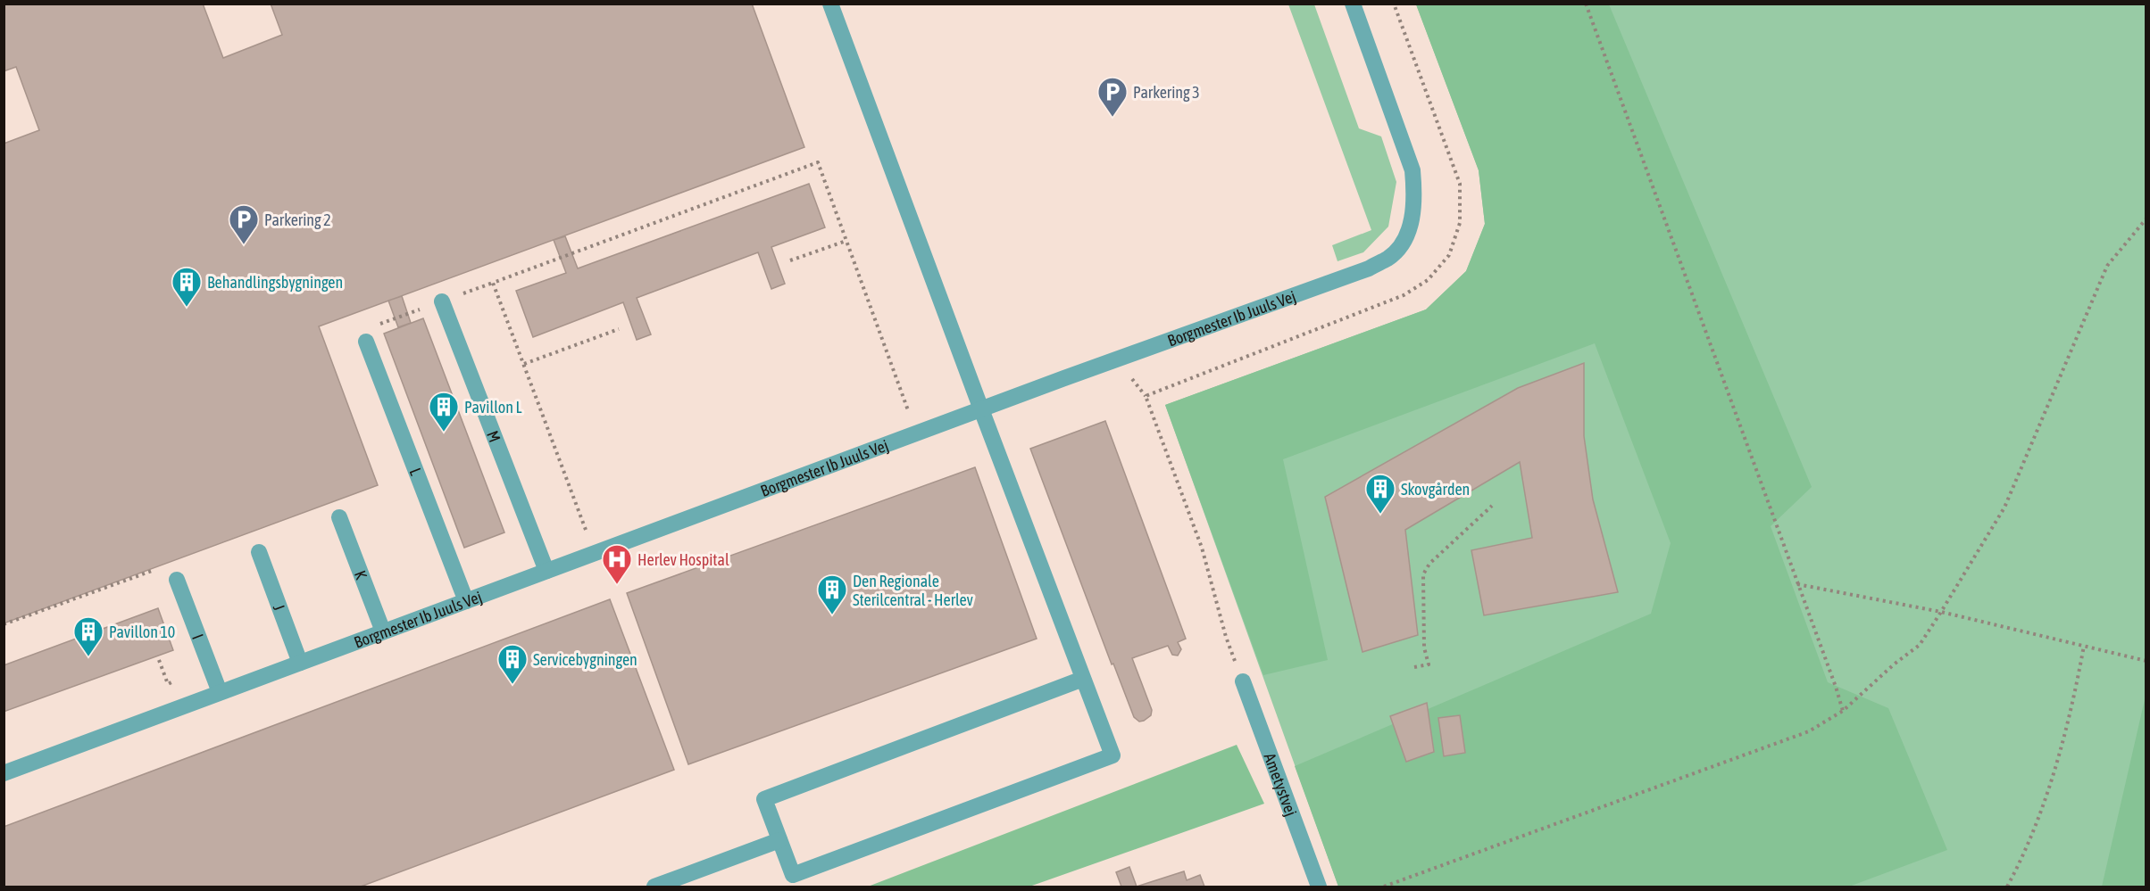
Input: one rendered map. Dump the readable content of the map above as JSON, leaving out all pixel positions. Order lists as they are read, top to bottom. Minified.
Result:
{"streets":{"street":["Borgmester Ib Juuls Vej","M","L","K","J","I","Ametystvej"]},"crossings":[["Borgmester Ib Juuls Vej","M"],["Borgmester Ib Juuls Vej","L"],["Borgmester Ib Juuls Vej","K"],["Borgmester Ib Juuls Vej","J"],["Borgmester Ib Juuls Vej","I"]],"places":{"parking":["Parkering 3","Parkering 2"],"building":["Behandlingsbygningen","Pavillon L","Skovgården","Den Regionale Sterilcentral - Herlev","Pavillon 10","Servicebygningen"],"hospital":["Herlev Hospital"]}}
